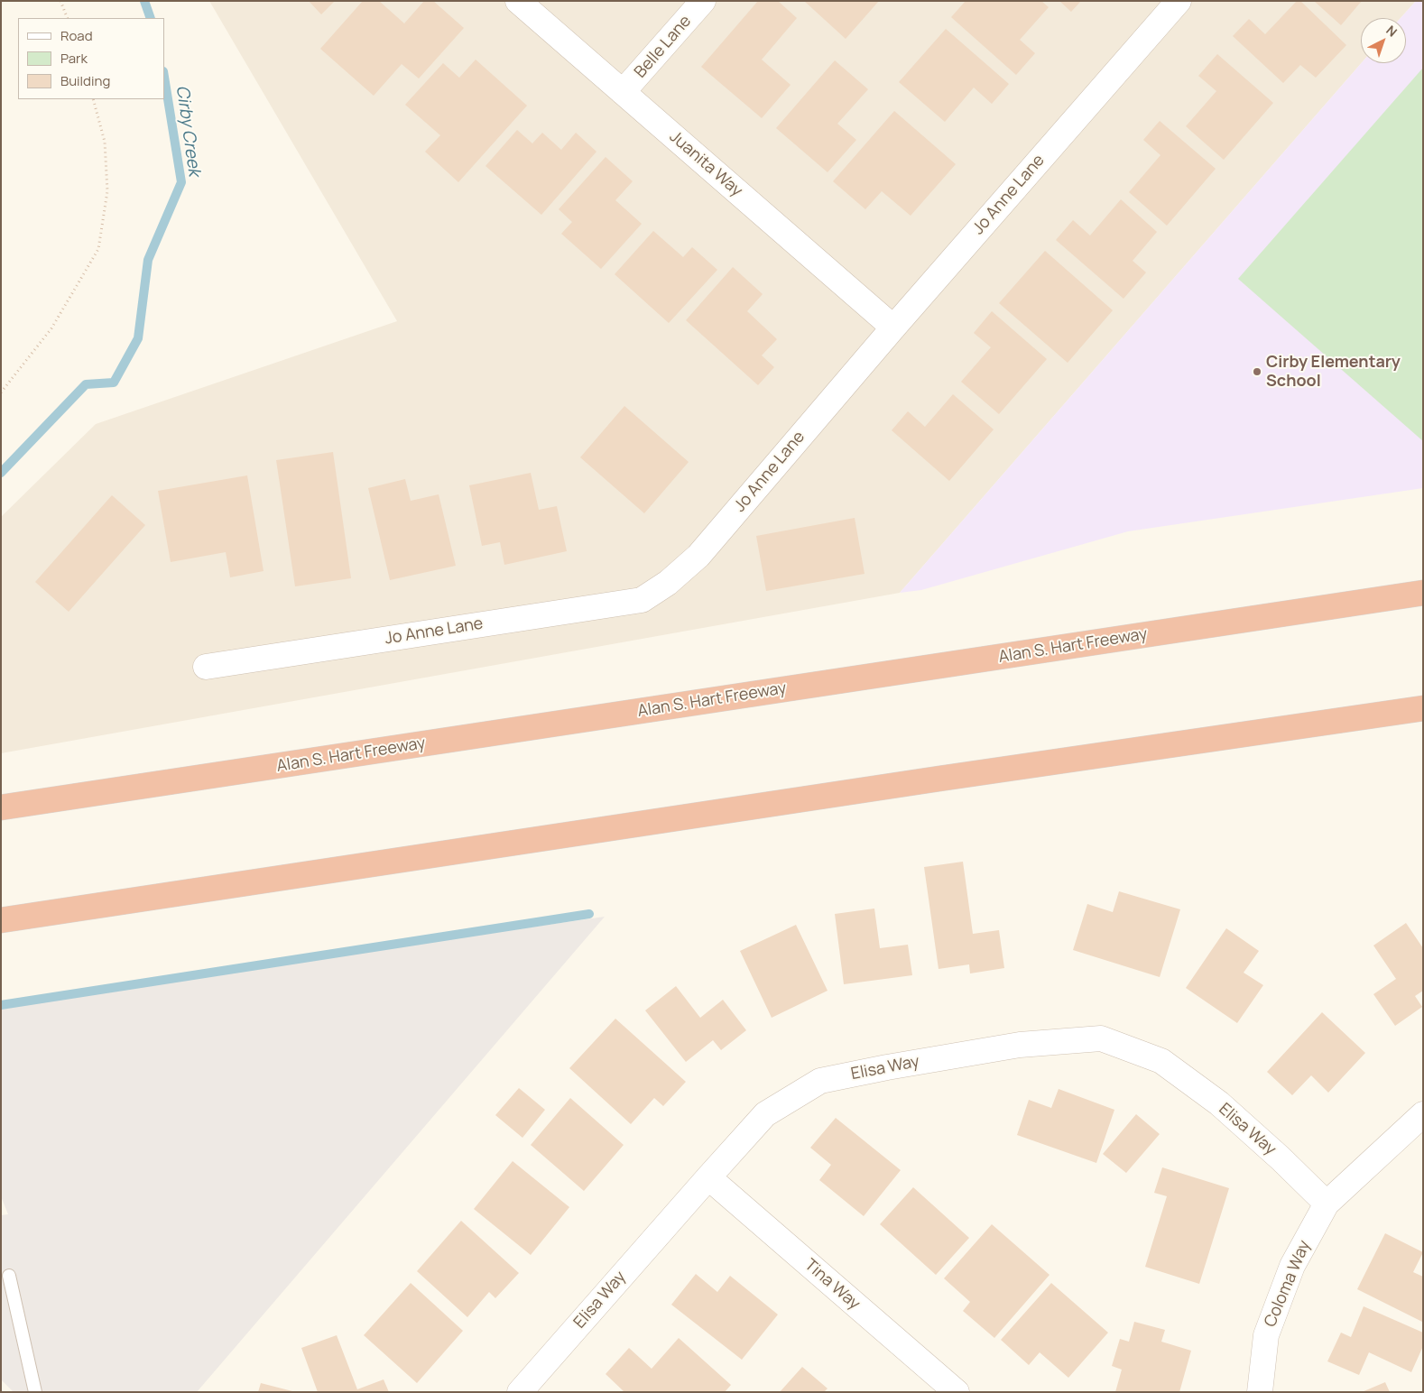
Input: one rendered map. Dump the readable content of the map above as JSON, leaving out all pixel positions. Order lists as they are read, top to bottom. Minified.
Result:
{"streets":{"highway":["Alan S. Hart Freeway"],"street":["Belle Lane","Juanita Way","Jo Anne Lane","Elisa Way","Coloma Way","Tina Way"]},"crossings":[["Belle Lane","Juanita Way"],["Juanita Way","Jo Anne Lane"],["Elisa Way","Coloma Way"],["Elisa Way","Tina Way"]],"water":["Cirby Creek"],"places":["Cirby Elementary School"],"legend":["Road","Park","Building"],"north":"top right"}
